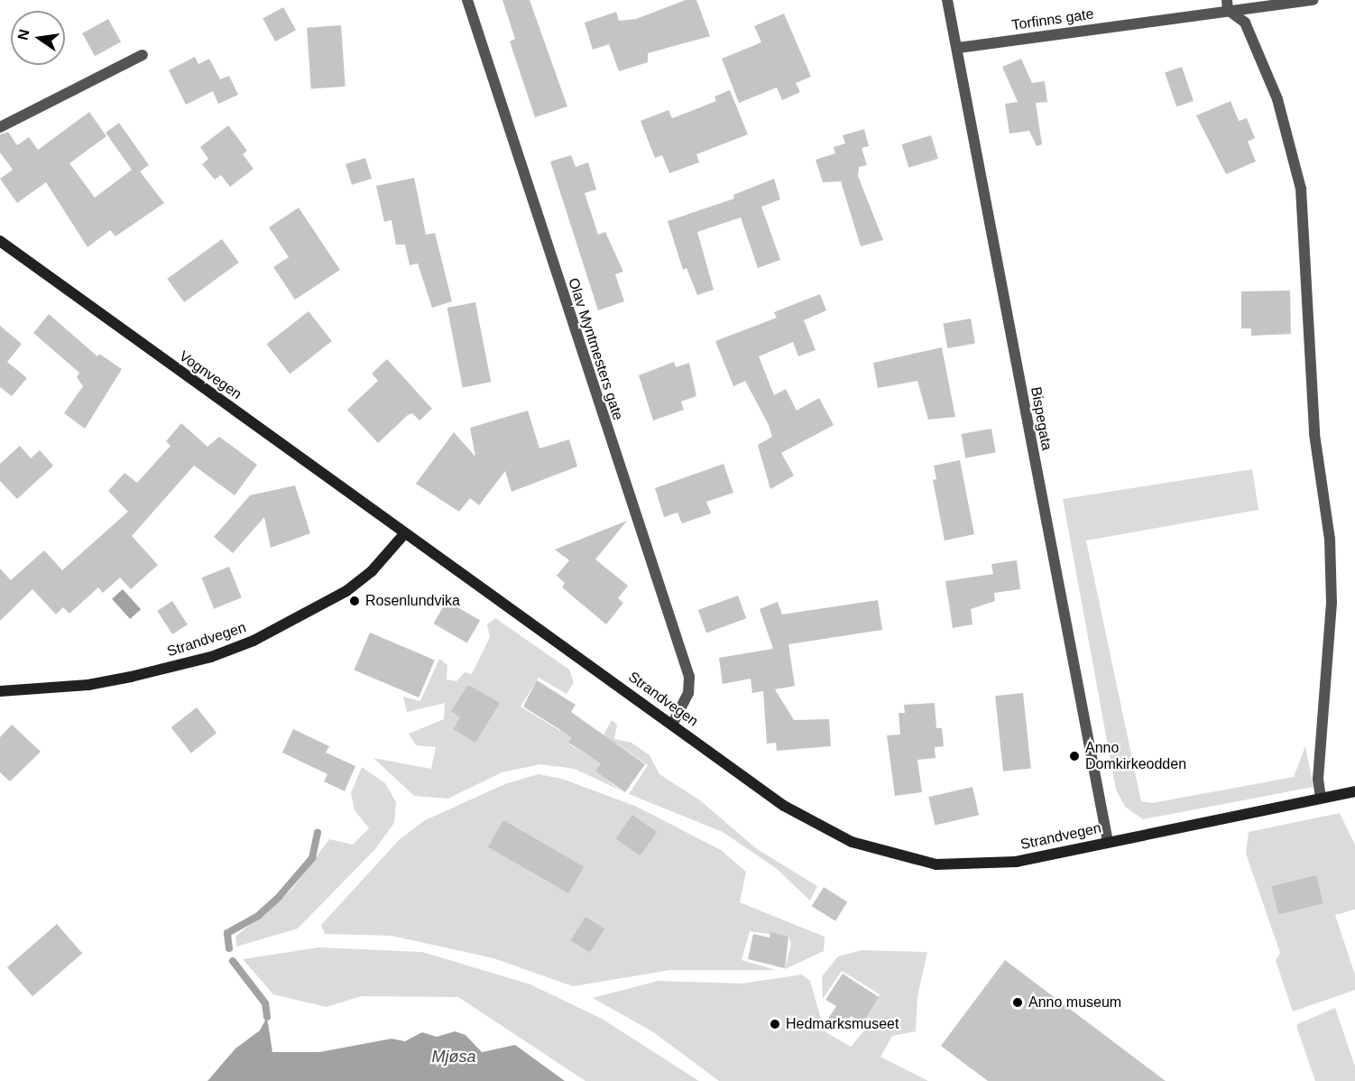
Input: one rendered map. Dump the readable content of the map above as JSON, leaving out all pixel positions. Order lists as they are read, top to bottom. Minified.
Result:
{"streets":{"main road":["Vognvegen","Strandvegen"],"street":["Torfinns gate","Olav Myntmesters gate","Bispegata"]},"crossings":[["Torfinns gate","Bispegata"],["Olav Myntmesters gate","Strandvegen"],["Vognvegen","Strandvegen"],["Bispegata","Strandvegen"]],"water":["Mjøsa"],"places":["Rosenlundvika","Anno Domkirkeodden","Anno museum","Hedmarksmuseet"],"north":"left"}
